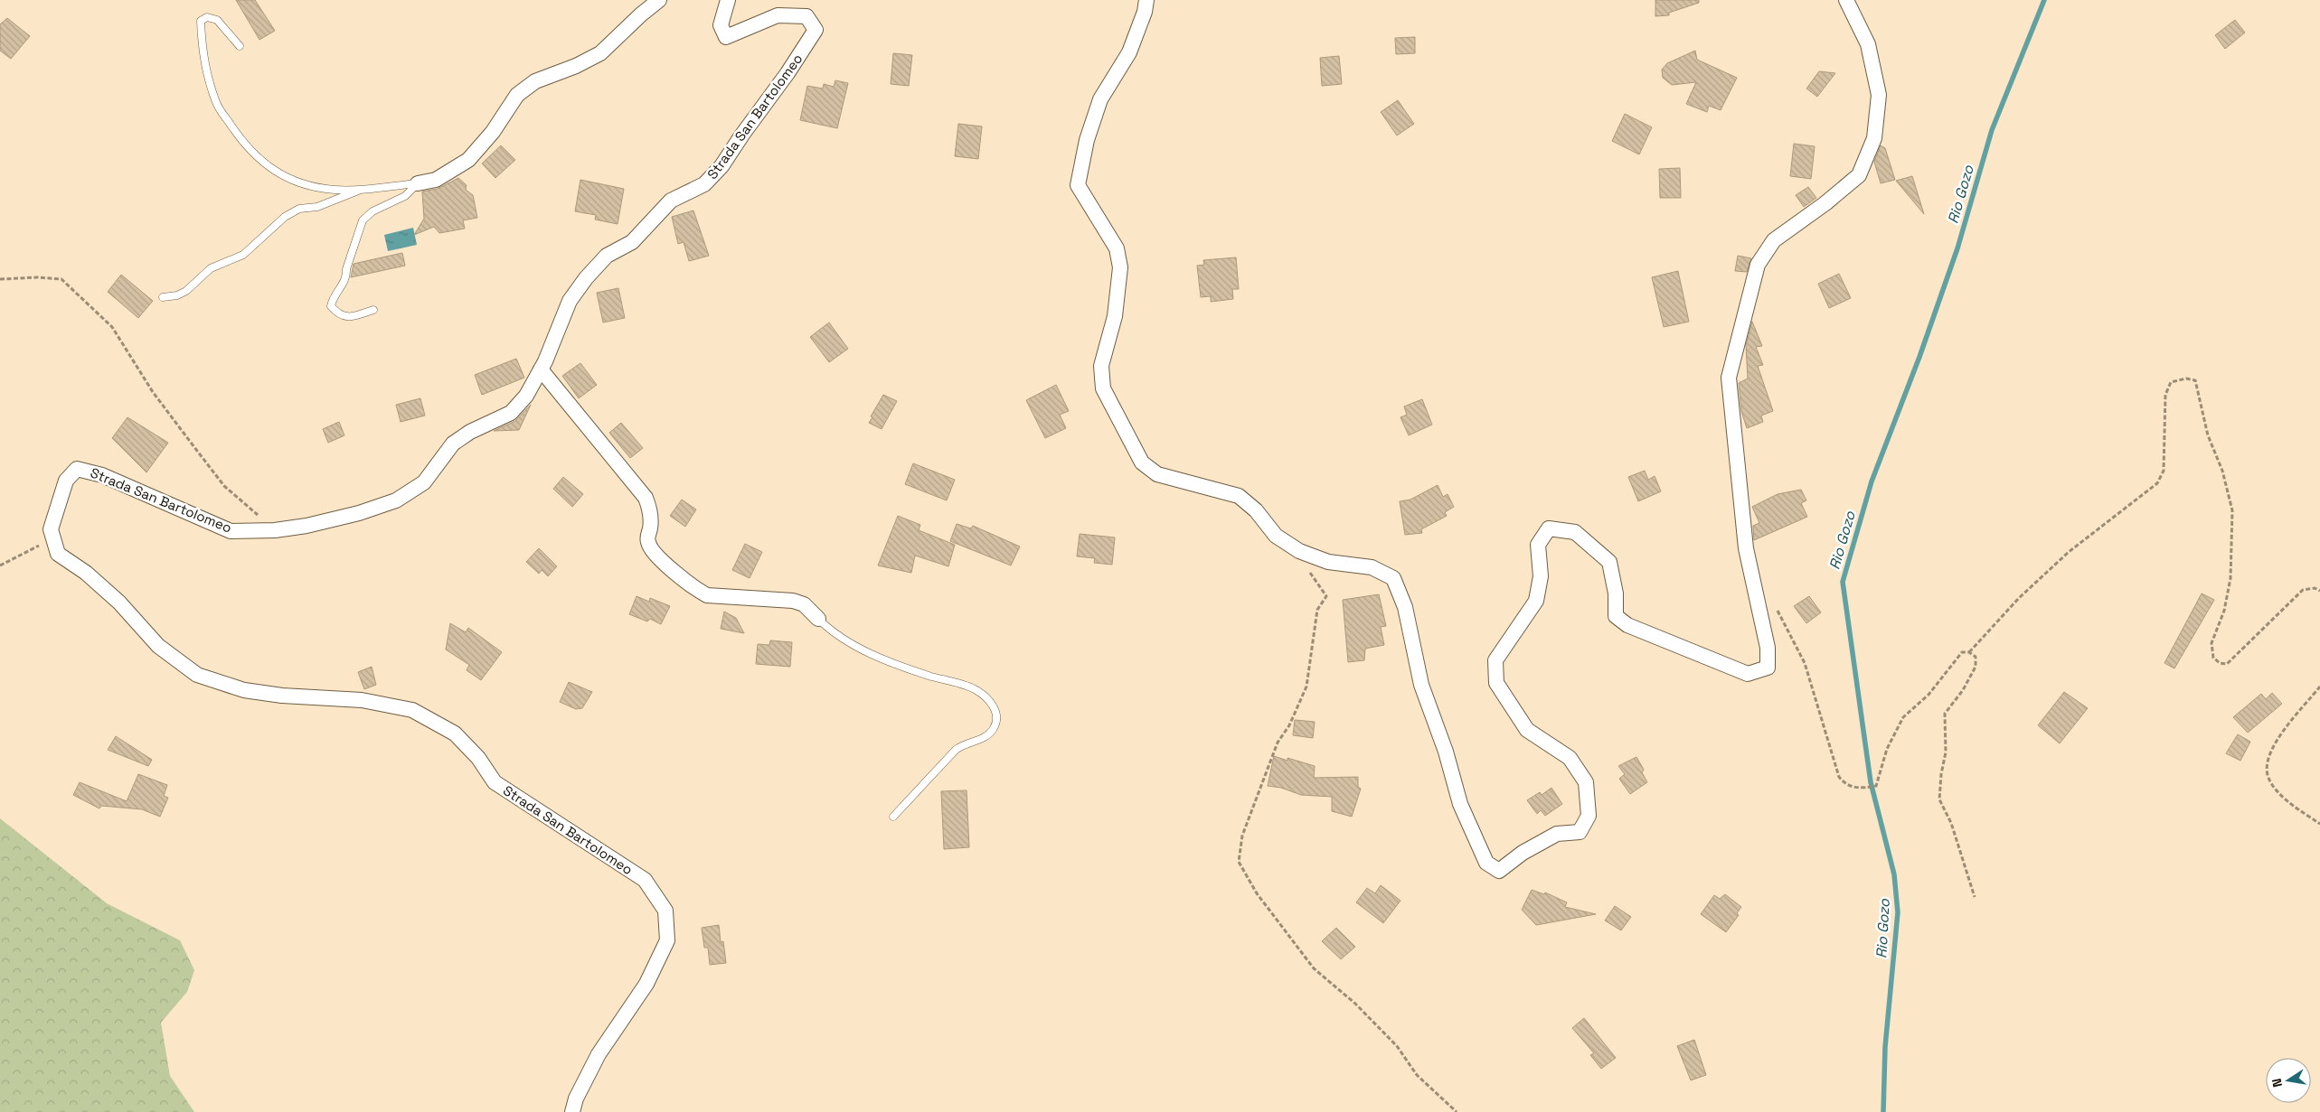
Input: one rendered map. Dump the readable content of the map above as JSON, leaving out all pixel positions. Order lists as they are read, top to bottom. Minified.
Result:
{"streets":{"street":["Strada San Bartolomeo"]},"water":["Rio Gozo"],"north":"left"}
